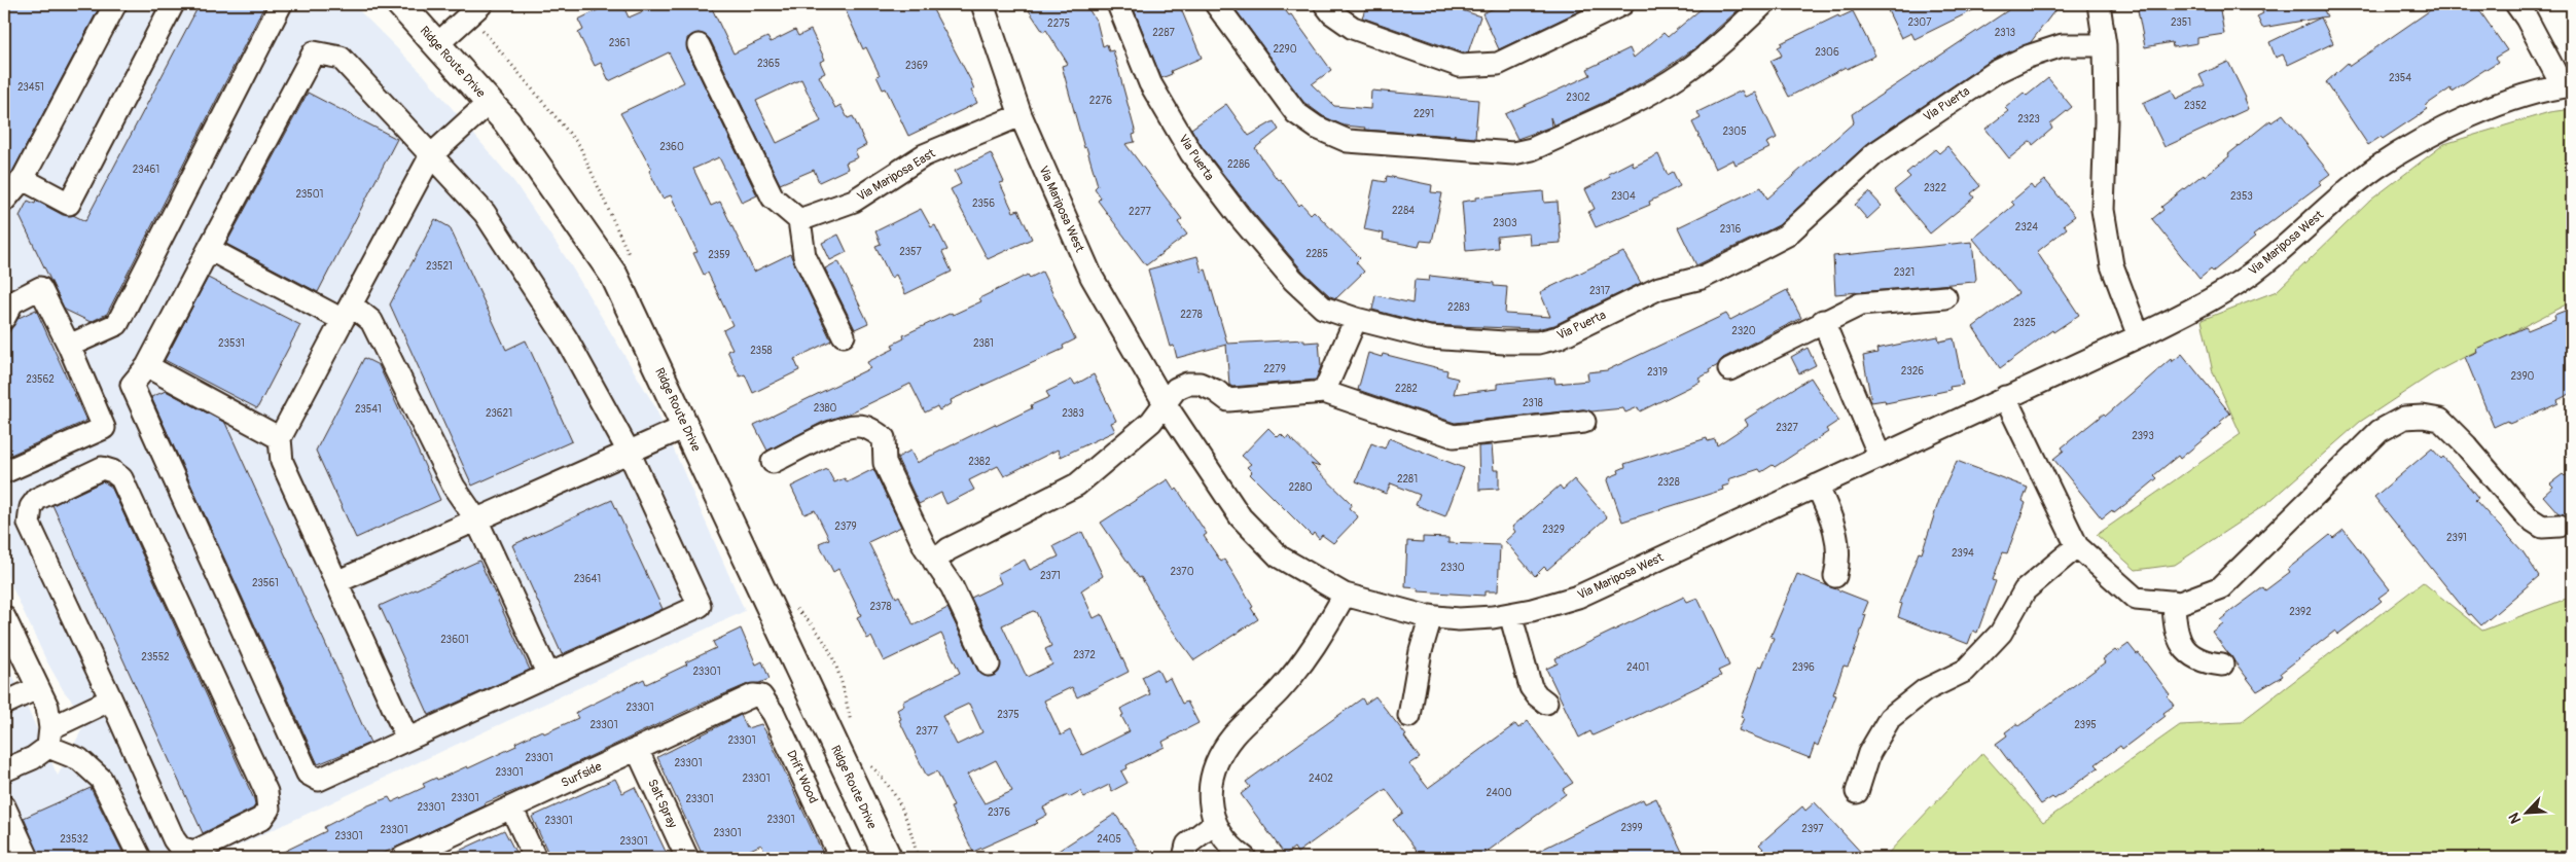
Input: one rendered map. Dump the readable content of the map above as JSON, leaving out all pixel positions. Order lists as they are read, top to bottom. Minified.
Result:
{"streets":{"main road":["Ridge Route Drive"],"street":["Via Puerta","Via Mariposa East","Via Mariposa West","Surfside","Drift Wood","Salt Spray"]},"crossings":[["Via Mariposa East","Via Mariposa West"],["Surfside","Drift Wood"],["Surfside","Salt Spray"]],"house_numbers":["2307","2351","2275","2287","2313","2361","2290","2306","2365","2369","2354","23451","2302","2276","2352","2291","2323","2305","2360","2286","23461","2322","23501","2304","2353","2356","2284","2277","2303","2324","2316","2357","2285","2359","23521","2321","2317","2283","2278","2325","2320","23531","2381","2358","2279","2326","2319","2390","23562","2282","2318","2380","23541","23621","2383","2327","2393","2382","2281","2328","2280","2379","2329","2391","2394","2330","2370","2371","23641","23561","2378","2392","23601","2372","23552","2401","2396","23301","23301","2375","23301","2395","2377","23301","23301","23301","23301","23301","2402","2400","23301","23301","23301","2376","23301","23301","2399","2397","23301","23301","23301","23532","2405","23301"],"north":"bottom left"}
